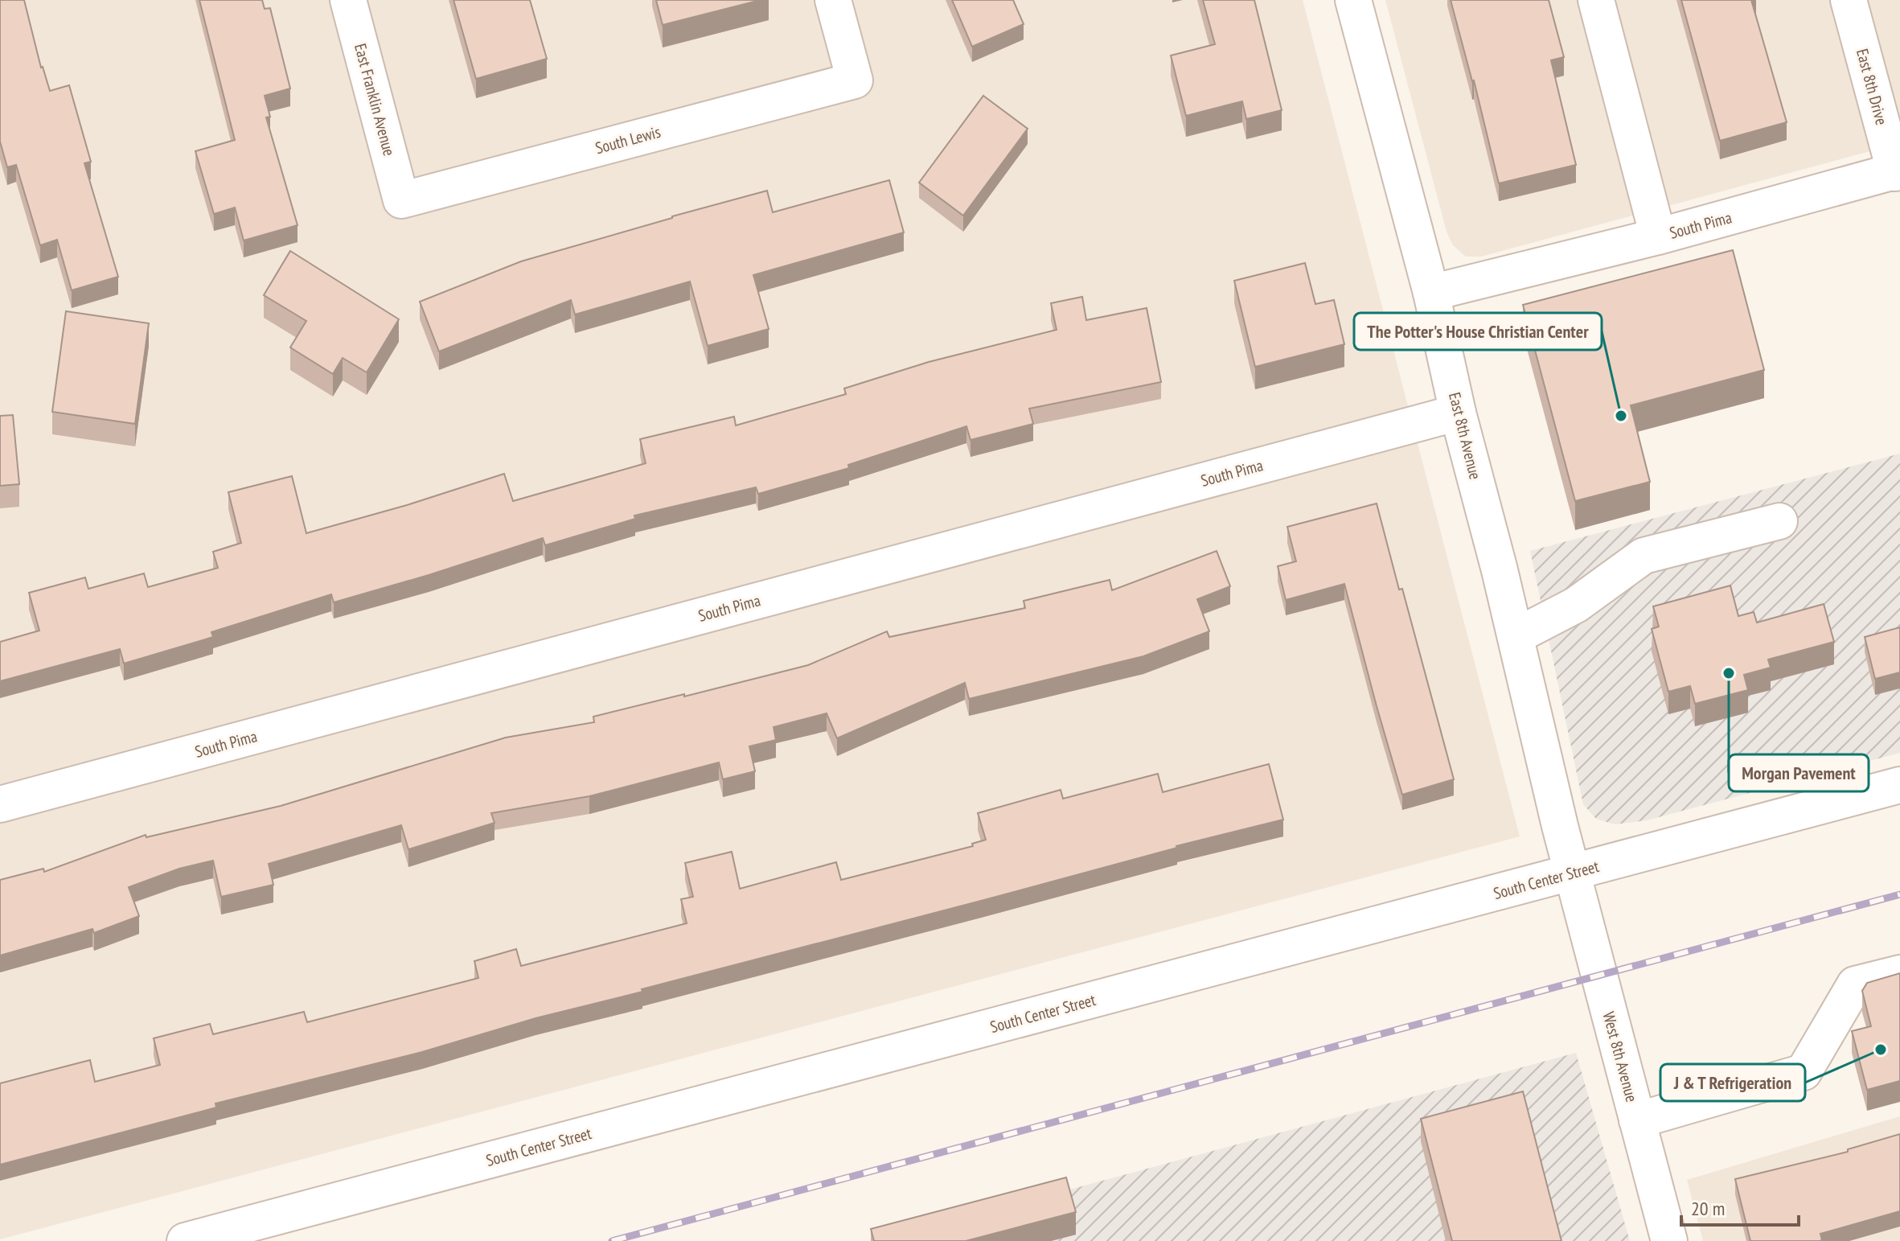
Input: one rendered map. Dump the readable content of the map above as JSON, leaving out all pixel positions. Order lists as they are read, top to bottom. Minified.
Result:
{"streets":{"street":["East 8th Drive","East Franklin Avenue","South Lewis","South Pima","East 8th Avenue","South Center Street","West 8th Avenue"]},"crossings":[["East 8th Drive","South Pima"],["East Franklin Avenue","South Lewis"],["South Pima","East 8th Avenue"],["East 8th Avenue","South Center Street"],["East 8th Avenue","West 8th Avenue"],["South Center Street","West 8th Avenue"]],"places":["The Potter's House Christian Center","Morgan Pavement","J & T Refrigeration"],"scale_bar":"20 m"}
